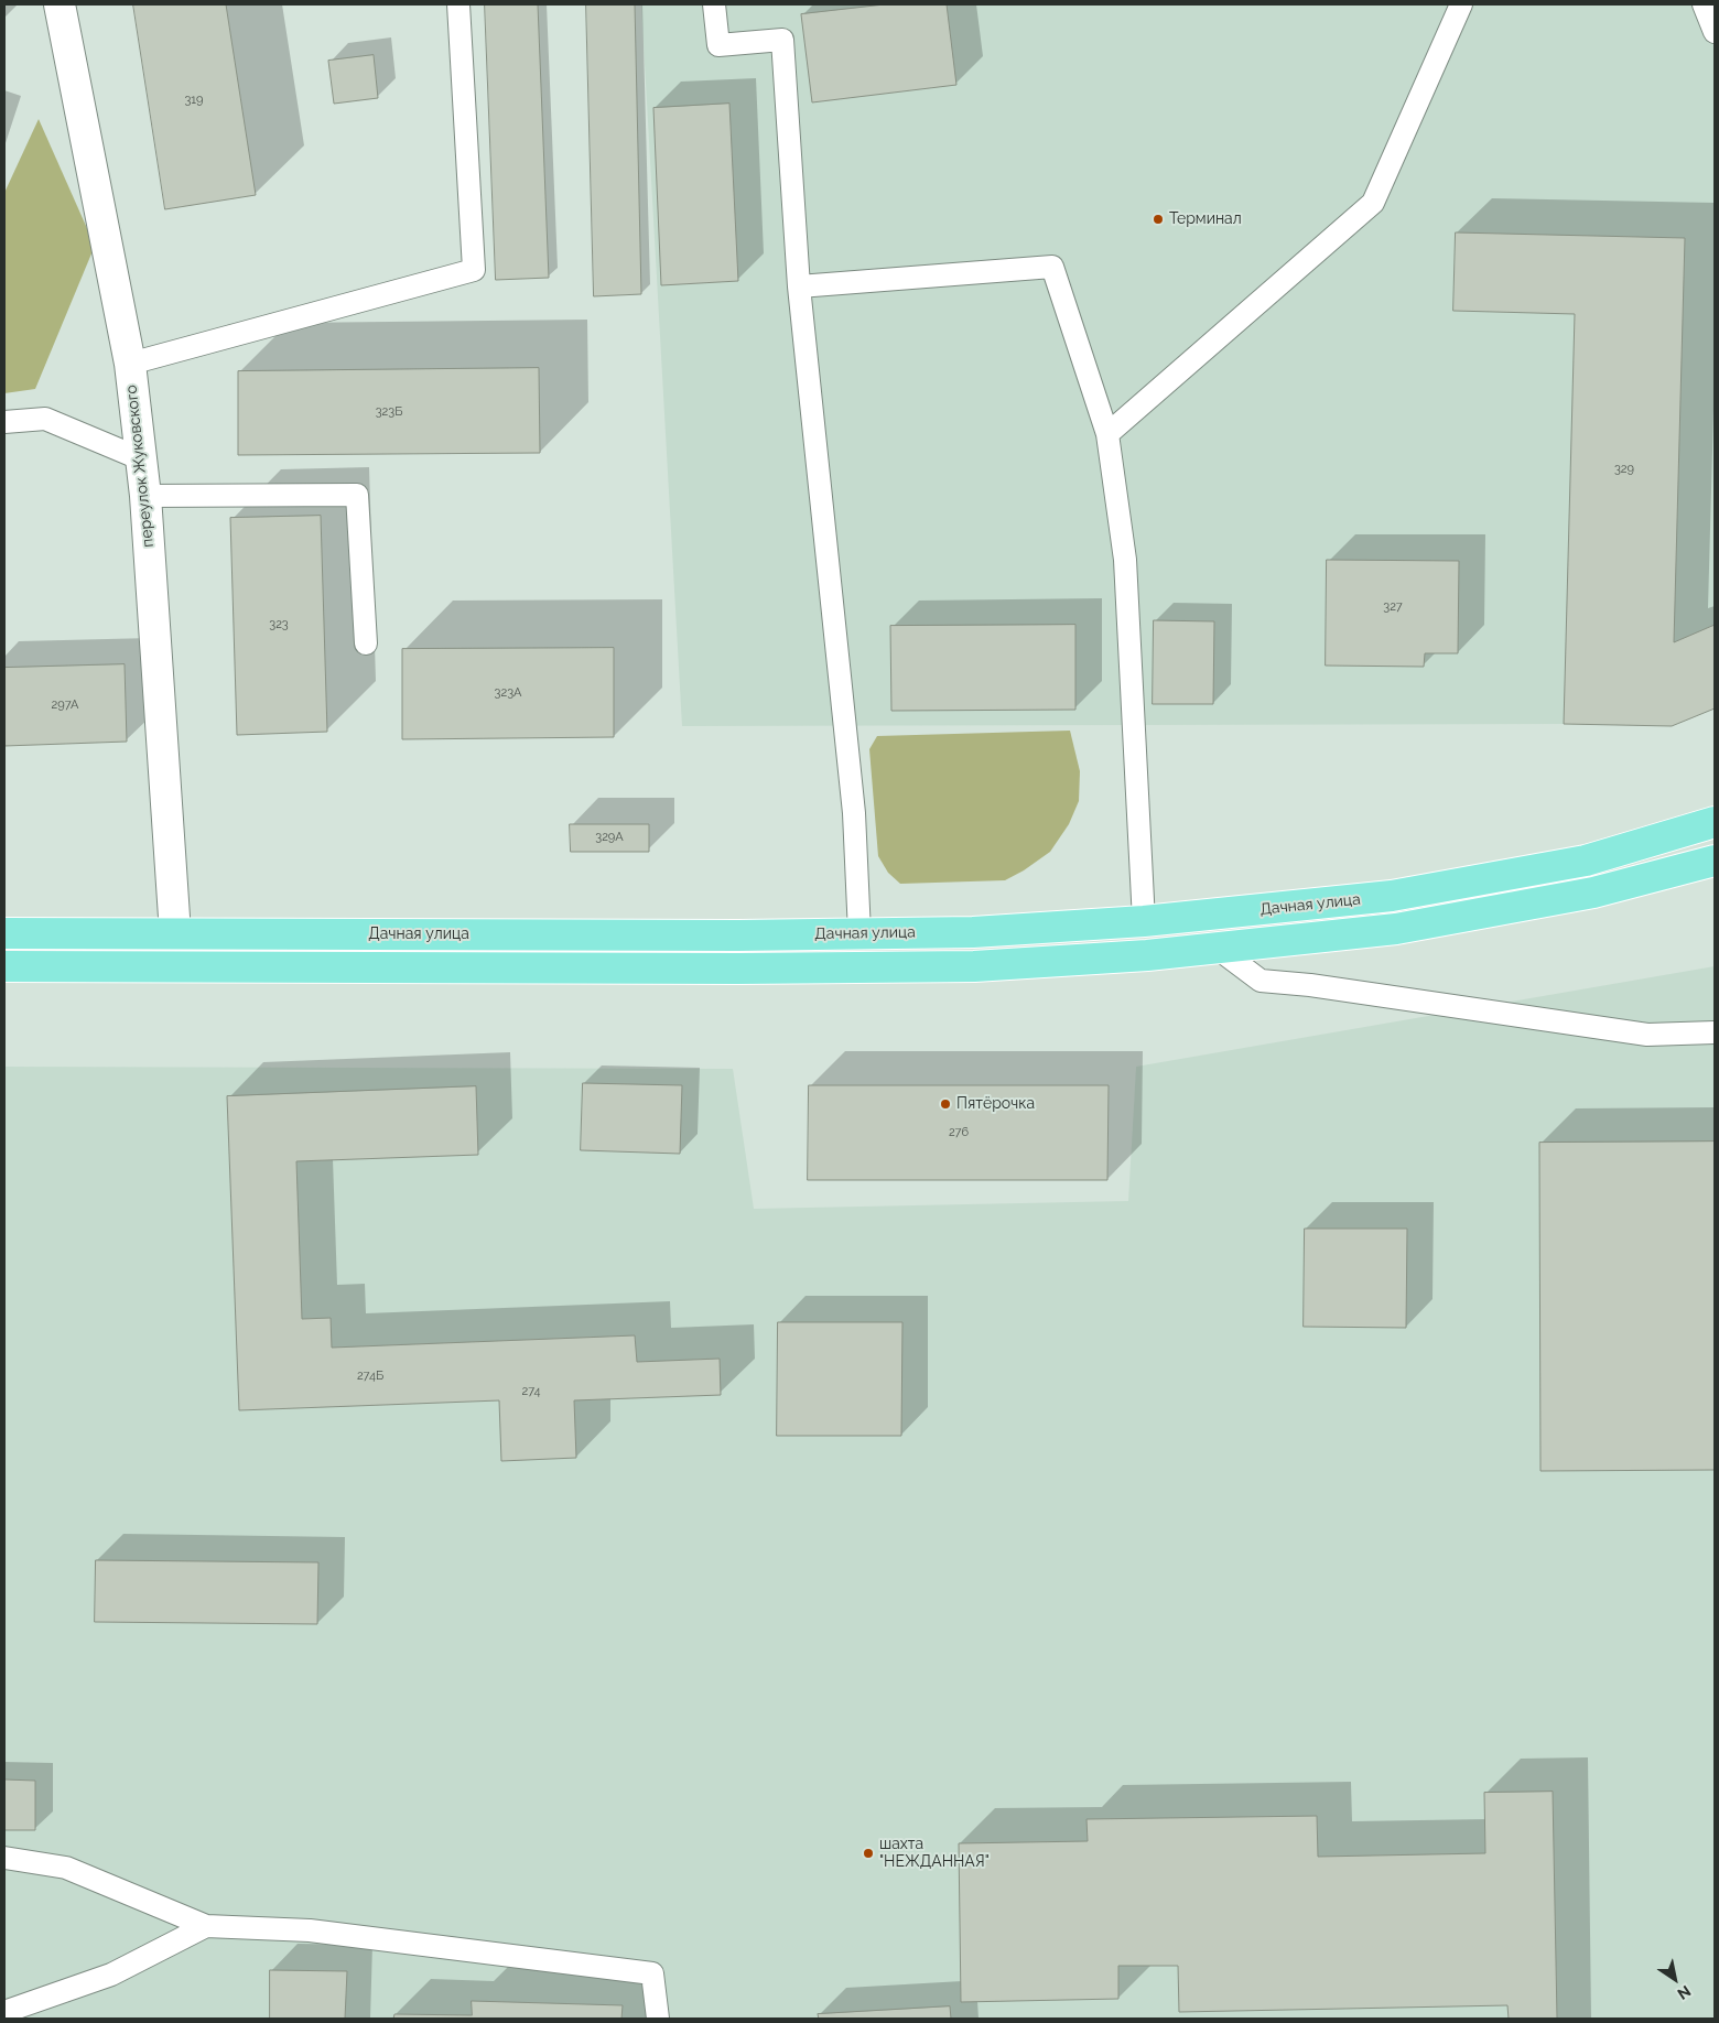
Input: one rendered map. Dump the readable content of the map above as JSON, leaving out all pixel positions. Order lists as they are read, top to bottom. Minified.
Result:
{"streets":{"main road":["Дачная улица"],"street":["переулок Жуковского"]},"crossings":[["переулок Жуковского","Дачная улица"]],"places":["Терминал","Пятёрочка","шахта \"НЕЖДАННАЯ\""],"house_numbers":["319","323Б","329","327","323","323А","297А","329А","276","274Б","274"],"north":"bottom right"}
